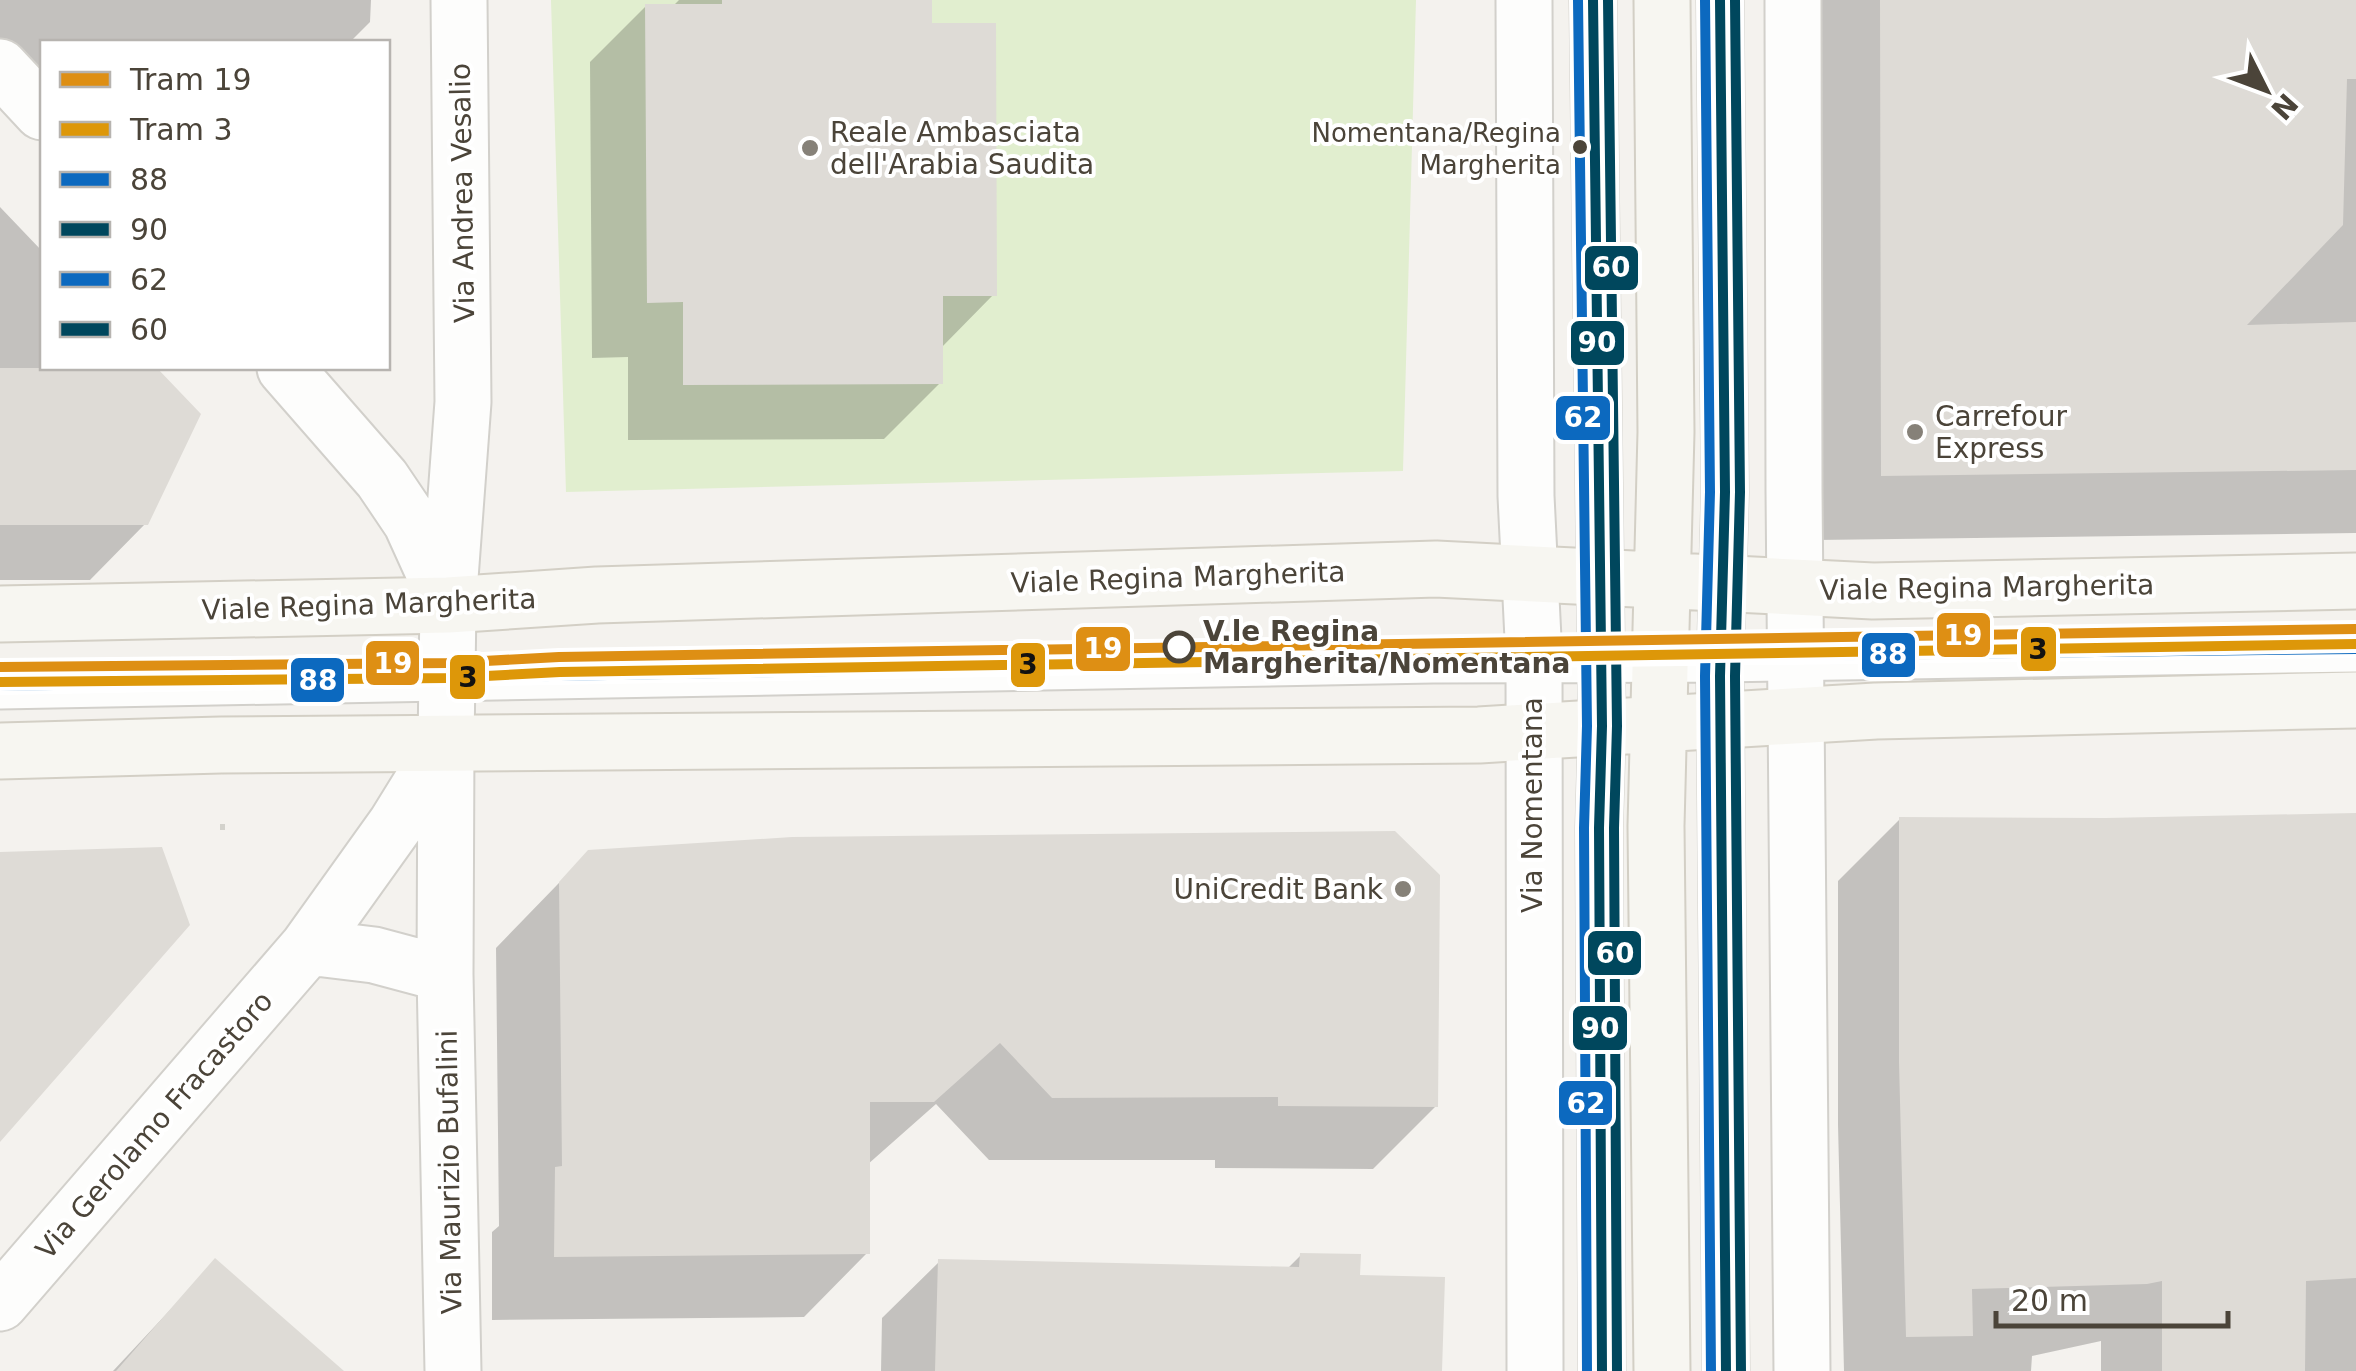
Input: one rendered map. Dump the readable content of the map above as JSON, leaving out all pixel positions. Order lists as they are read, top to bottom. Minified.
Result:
{"streets":{"main road":["Viale Regina Margherita"],"street":["Via Andrea Vesalio","Via Nomentana","Via Gerolamo Fracastoro","Via Maurizio Bufalini"]},"crossings":[["Via Andrea Vesalio","Viale Regina Margherita"],["Via Andrea Vesalio","Via Maurizio Bufalini"],["Viale Regina Margherita","Via Nomentana"],["Via Gerolamo Fracastoro","Via Maurizio Bufalini"]],"places":["Nomentana/Regina Margherita","Reale Ambasciata dell'Arabia Saudita","Carrefour Express","V.le Regina Margherita/Nomentana","UniCredit Bank"],"lines":["transit line 90","transit line 62","transit line 60","tram line 19","tram line 3","transit line 88"],"legend":["Tram 19","Tram 3","88","90","62","60"],"scale_bar":"20 m","north":"bottom right"}
